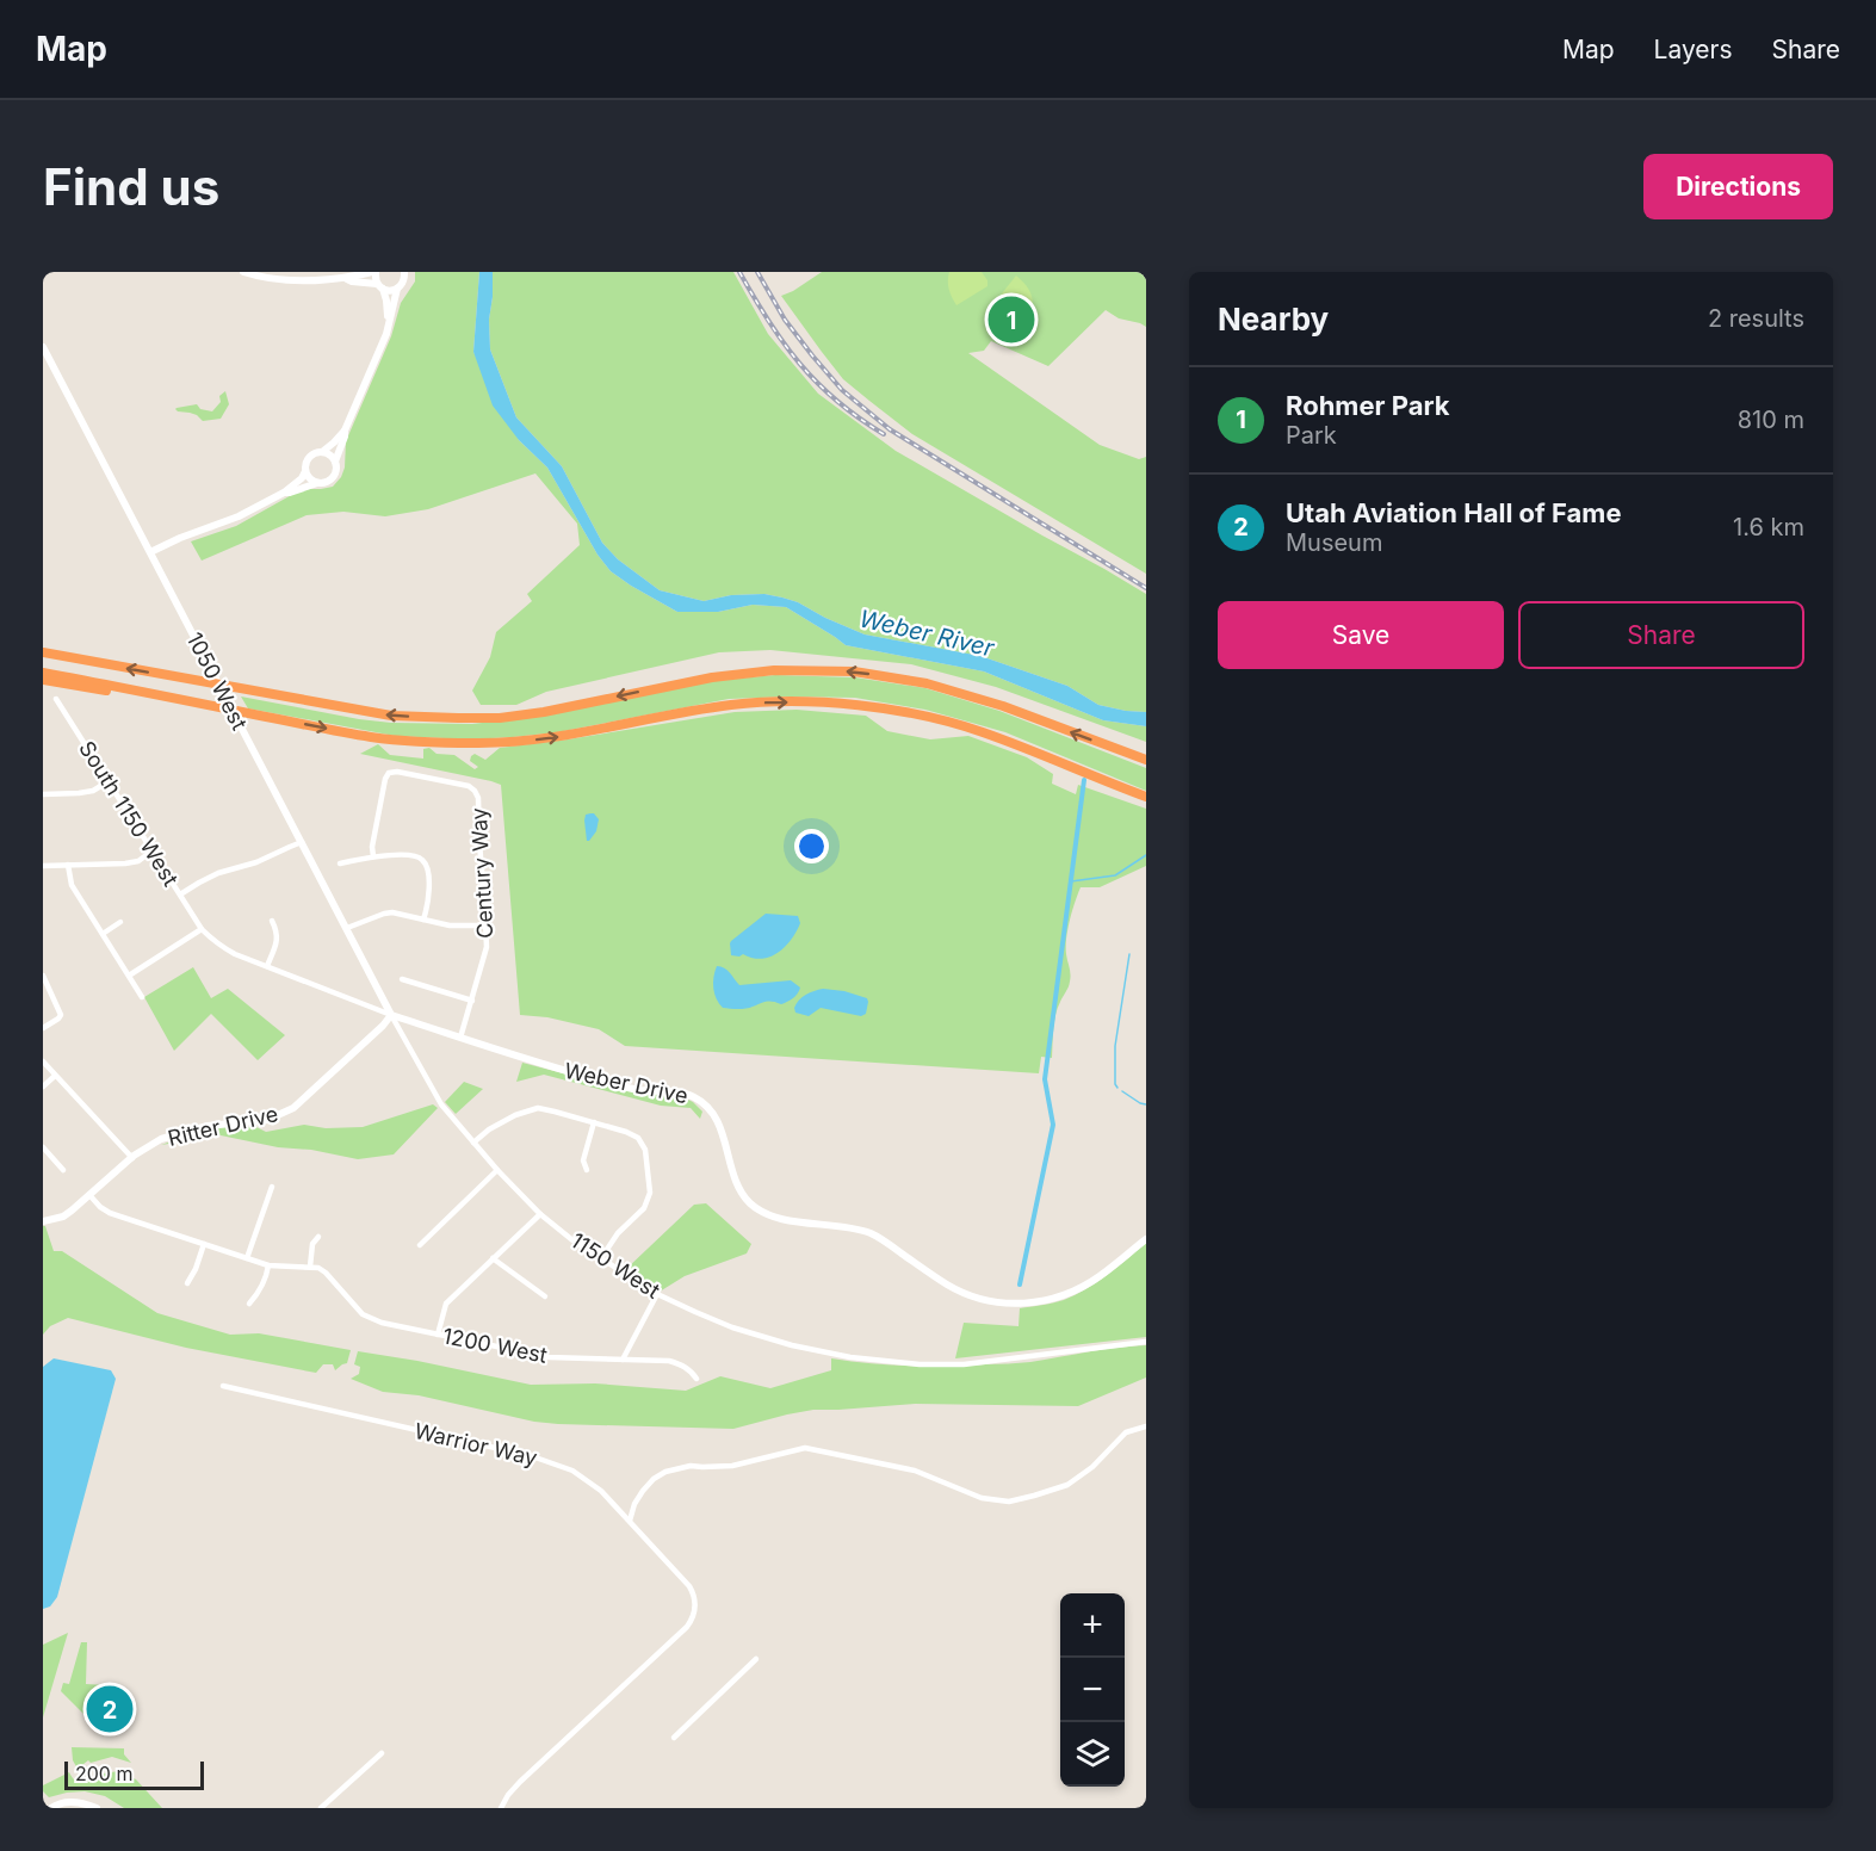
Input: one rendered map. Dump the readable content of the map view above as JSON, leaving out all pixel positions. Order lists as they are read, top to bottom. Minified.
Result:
{"streets":{"street":["1050 West","South 1150 West","Century Way","Weber Drive","Ritter Drive","1150 West","1200 West","Warrior Way"]},"crossings":[["1050 West","Weber Drive"],["1050 West","Ritter Drive"],["1050 West","1150 West"],["Century Way","Weber Drive"],["Weber Drive","Ritter Drive"],["Weber Drive","1150 West"],["Ritter Drive","1150 West"]],"water":["Weber River"],"scale_bar":"200 m","page":{"header":"Map","nav":["Map","Layers","Share"],"buttons":["Directions",["Save","Share"]],"title":"Find us","heading":["Nearby","2 results"],"pins":["1","2"],"list":[{"mark":"1","name":"Rohmer Park","note":"Park","value":"810 m"},{"mark":"2","name":"Utah Aviation Hall of Fame","note":"Museum","value":"1.6 km"}],"map_buttons":["+","−"],"scale":"200 m"}}
